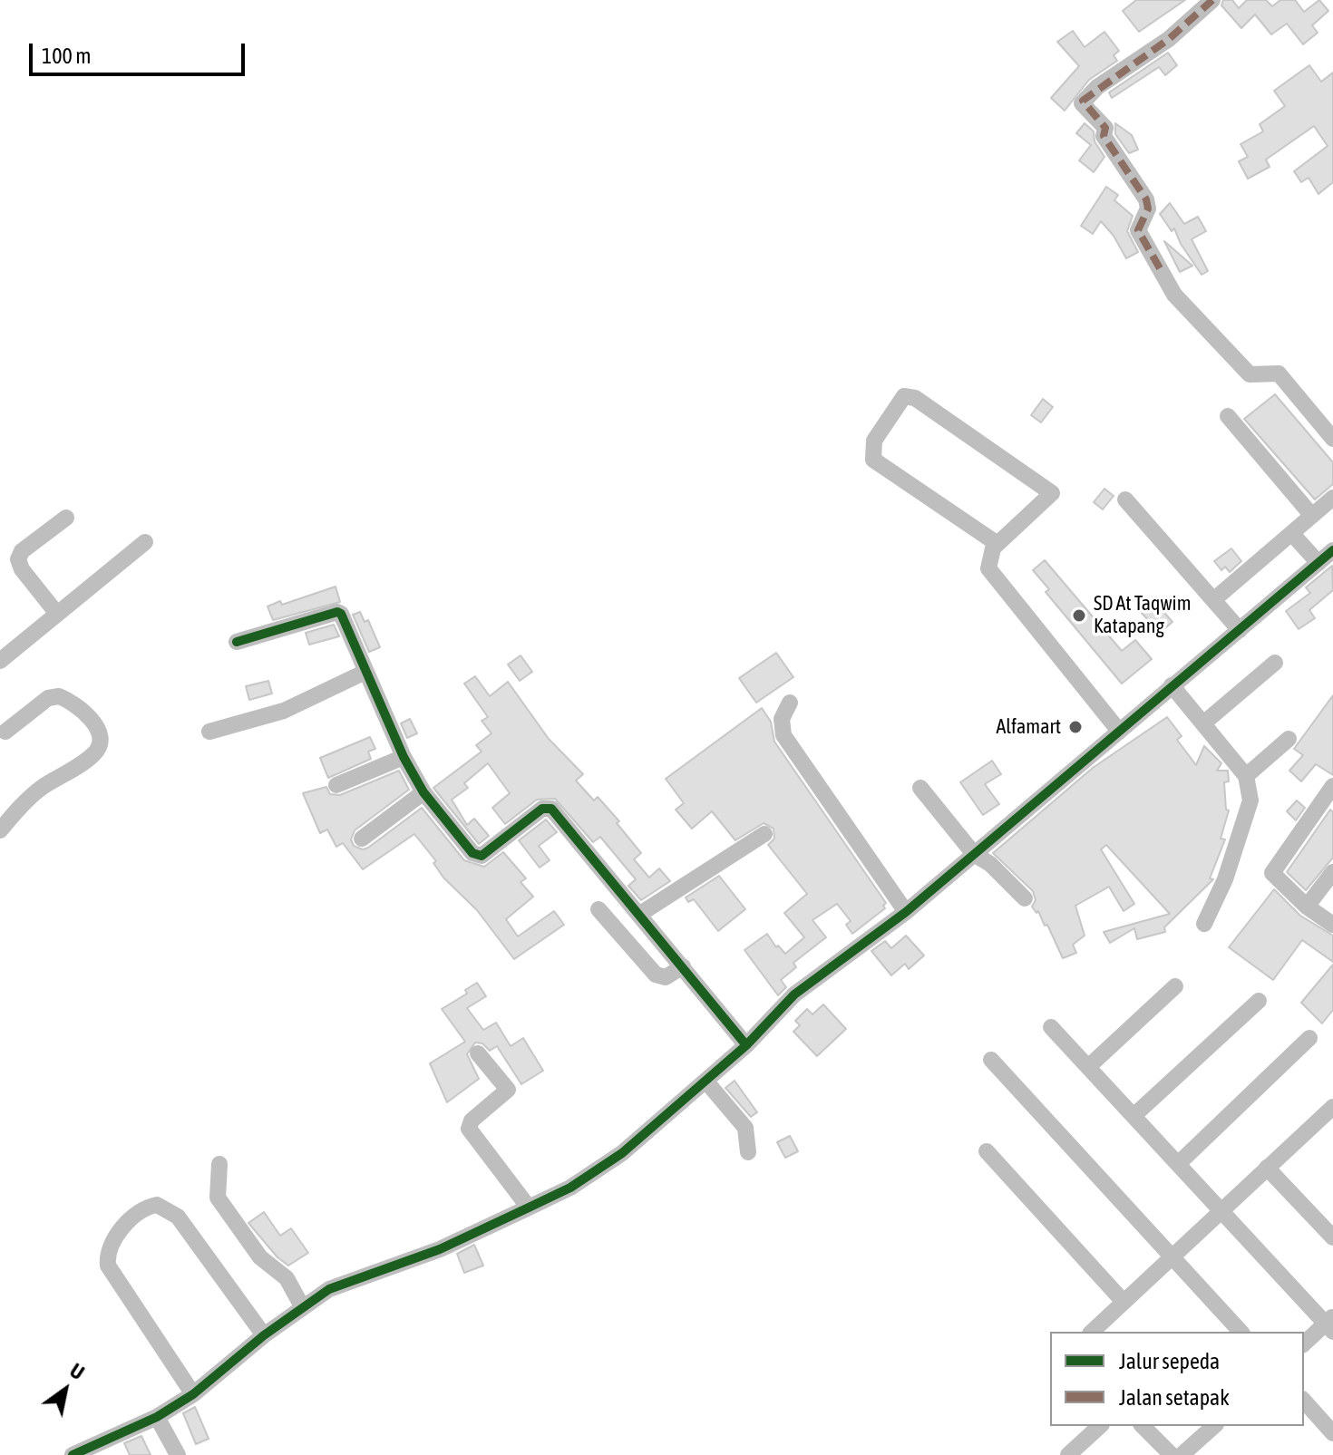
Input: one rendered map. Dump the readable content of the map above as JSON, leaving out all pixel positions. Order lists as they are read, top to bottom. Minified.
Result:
{"places":["SD At Taqwim Katapang","Alfamart"],"legend":["Jalur sepeda","Jalan setapak"],"scale_bar":"100 m","north":"top right"}
